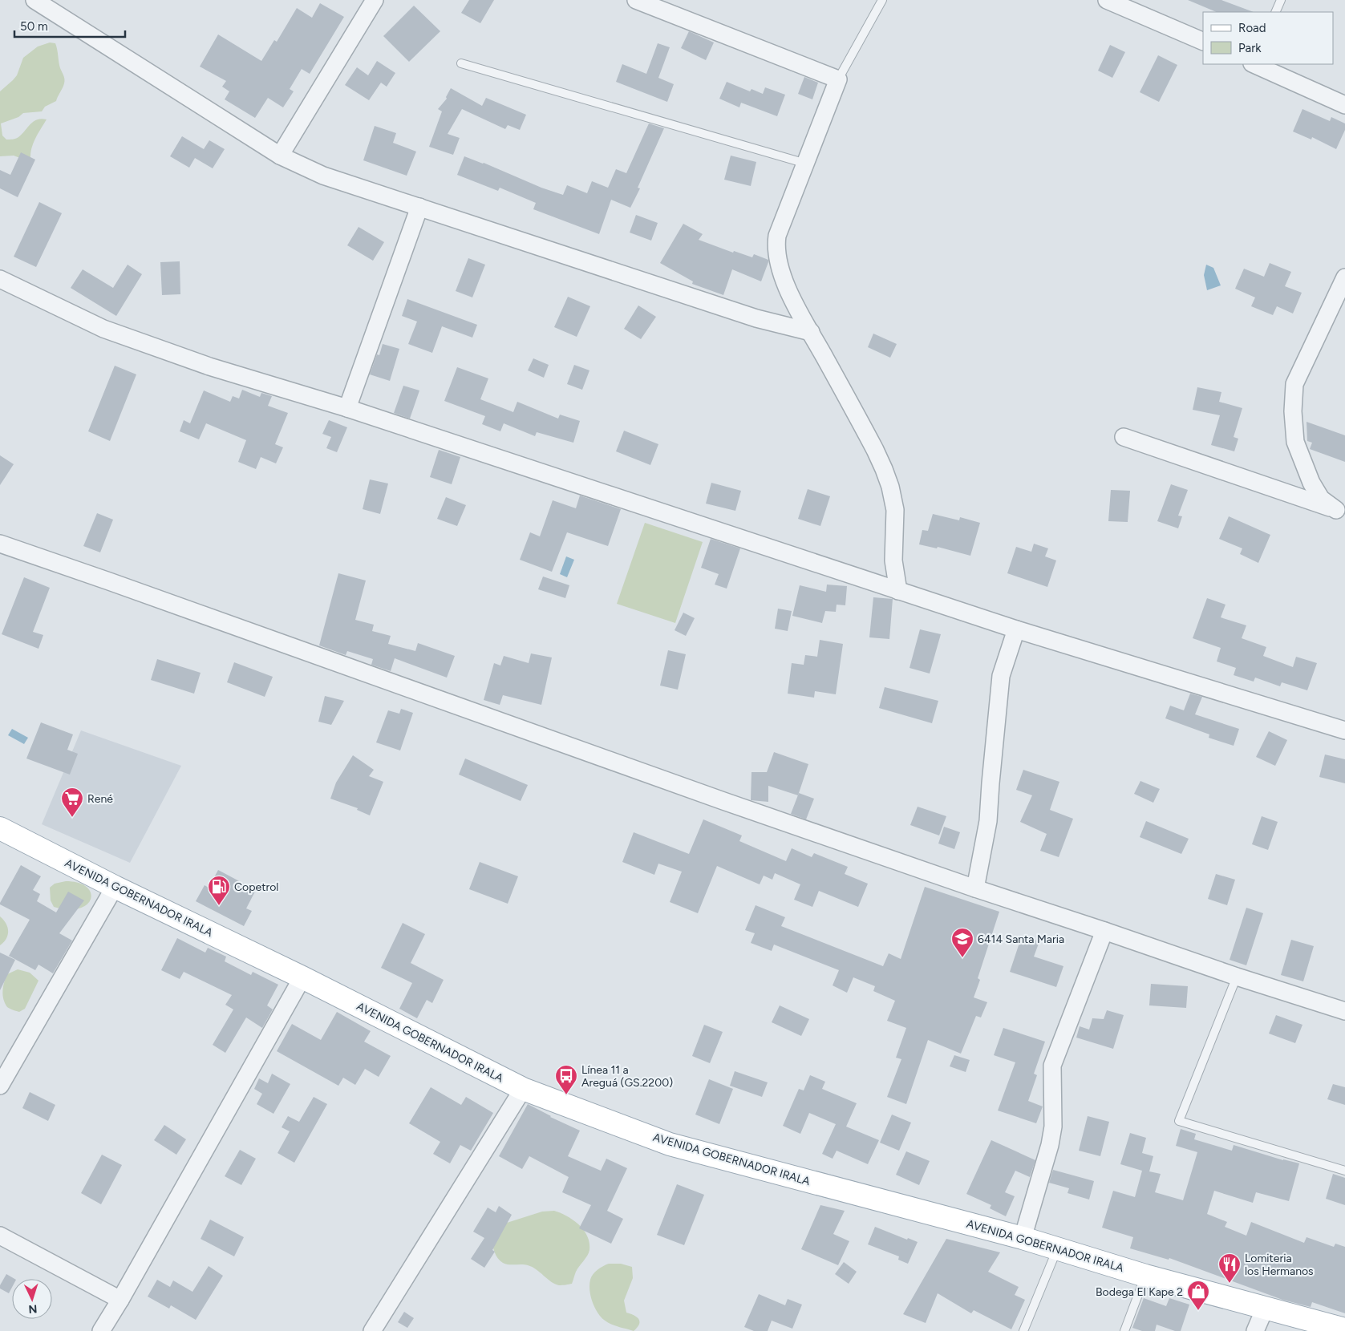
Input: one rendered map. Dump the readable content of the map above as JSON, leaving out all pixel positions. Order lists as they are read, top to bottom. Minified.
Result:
{"streets":{"main road":["AVENIDA GOBERNADOR IRALA"]},"places":{"supermarket":["René"],"fuel station":["Copetrol"],"school or university":["6414 Santa Maria"],"bus stop":["Línea 11 a Areguá (GS.2200)"],"restaurant":["Lomiteria los Hermanos"],"shop":["Bodega El Kape 2"]},"legend":["Road","Park"],"scale_bar":"50 m","north":"bottom"}
